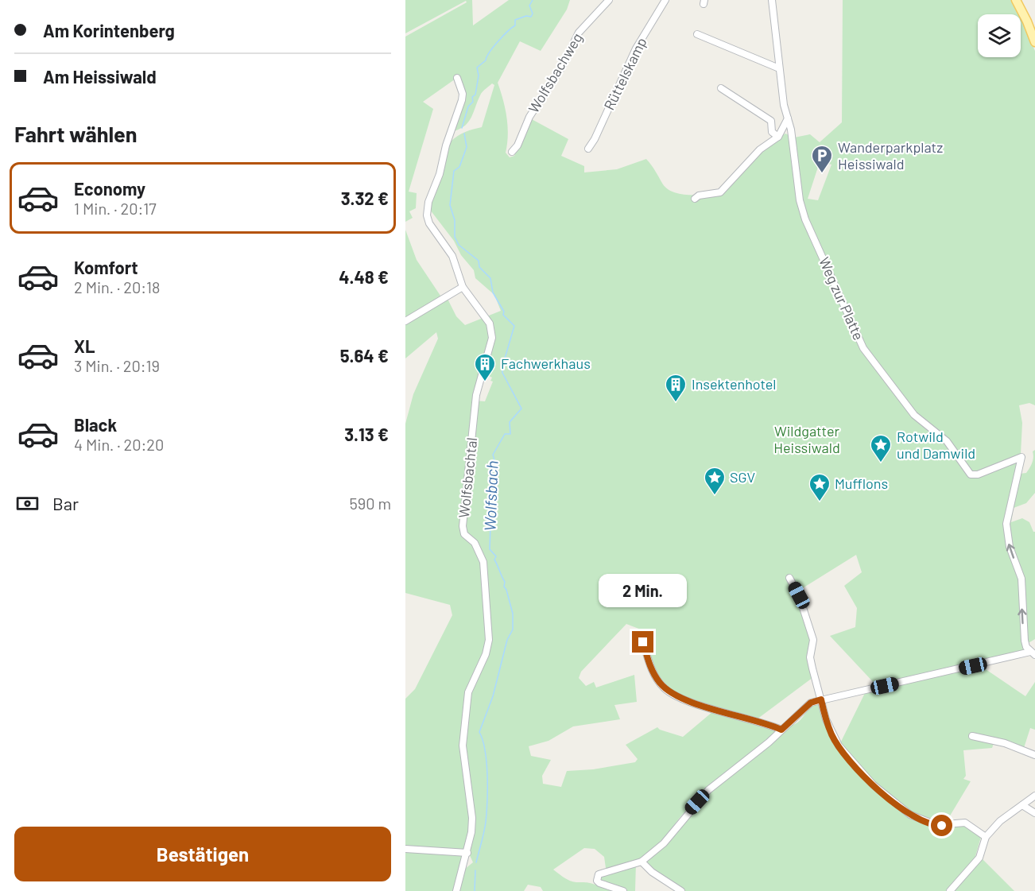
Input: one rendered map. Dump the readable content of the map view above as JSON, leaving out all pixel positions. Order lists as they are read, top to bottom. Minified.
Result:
{"streets":{"street":["Wolfsbachweg","Rüttelskamp","Weg zur Platte","Wolfsbachtal"]},"one_way":["Weg zur Platte"],"water":["Wolfsbach"],"parks":["Wildgatter Heissiwald"],"places":{"parking":["Wanderparkplatz Heissiwald"],"building":["Fachwerkhaus","Insektenhotel"],"place":["Rotwild und Damwild","SGV","Mufflons"]},"page":{"banner":["Am Korintenberg","Am Heissiwald"],"heading":"Fahrt wählen","list":[{"name":"Economy","note":"1 Min. · 20:17","value":"3.32 €"},{"name":"Komfort","note":"2 Min. · 20:18","value":"4.48 €"},{"name":"XL","note":"3 Min. · 20:19","value":"5.64 €"},{"name":"Black","note":"4 Min. · 20:20","value":"3.13 €"}],"pay":["Bar","590 m"],"bubble":"2 Min.","buttons":"Bestätigen"}}
